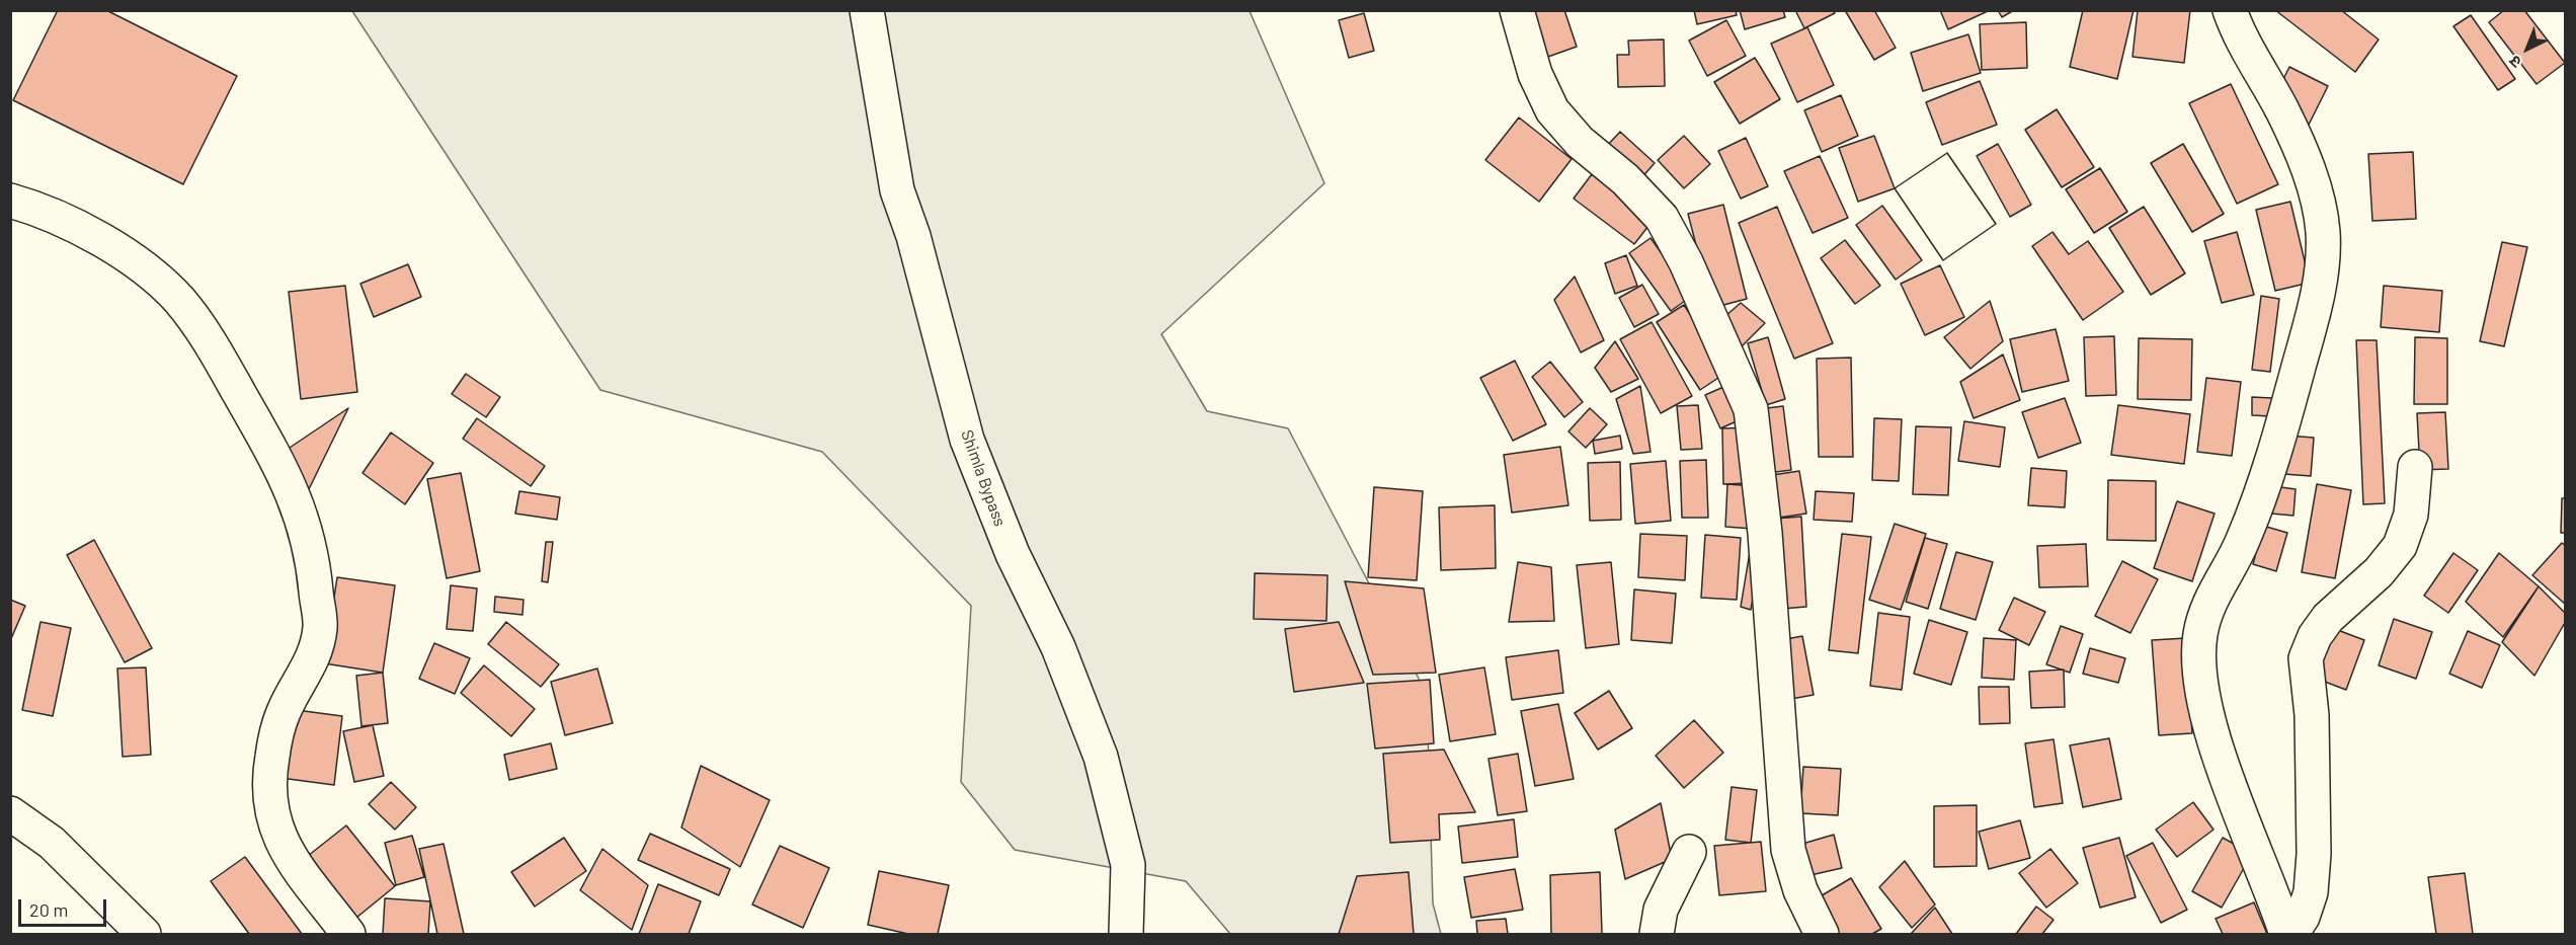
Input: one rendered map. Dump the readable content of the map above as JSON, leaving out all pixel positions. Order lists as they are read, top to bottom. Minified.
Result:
{"streets":{"main road":["Shimla Bypass"]},"scale_bar":"20 m","north":"bottom left"}
